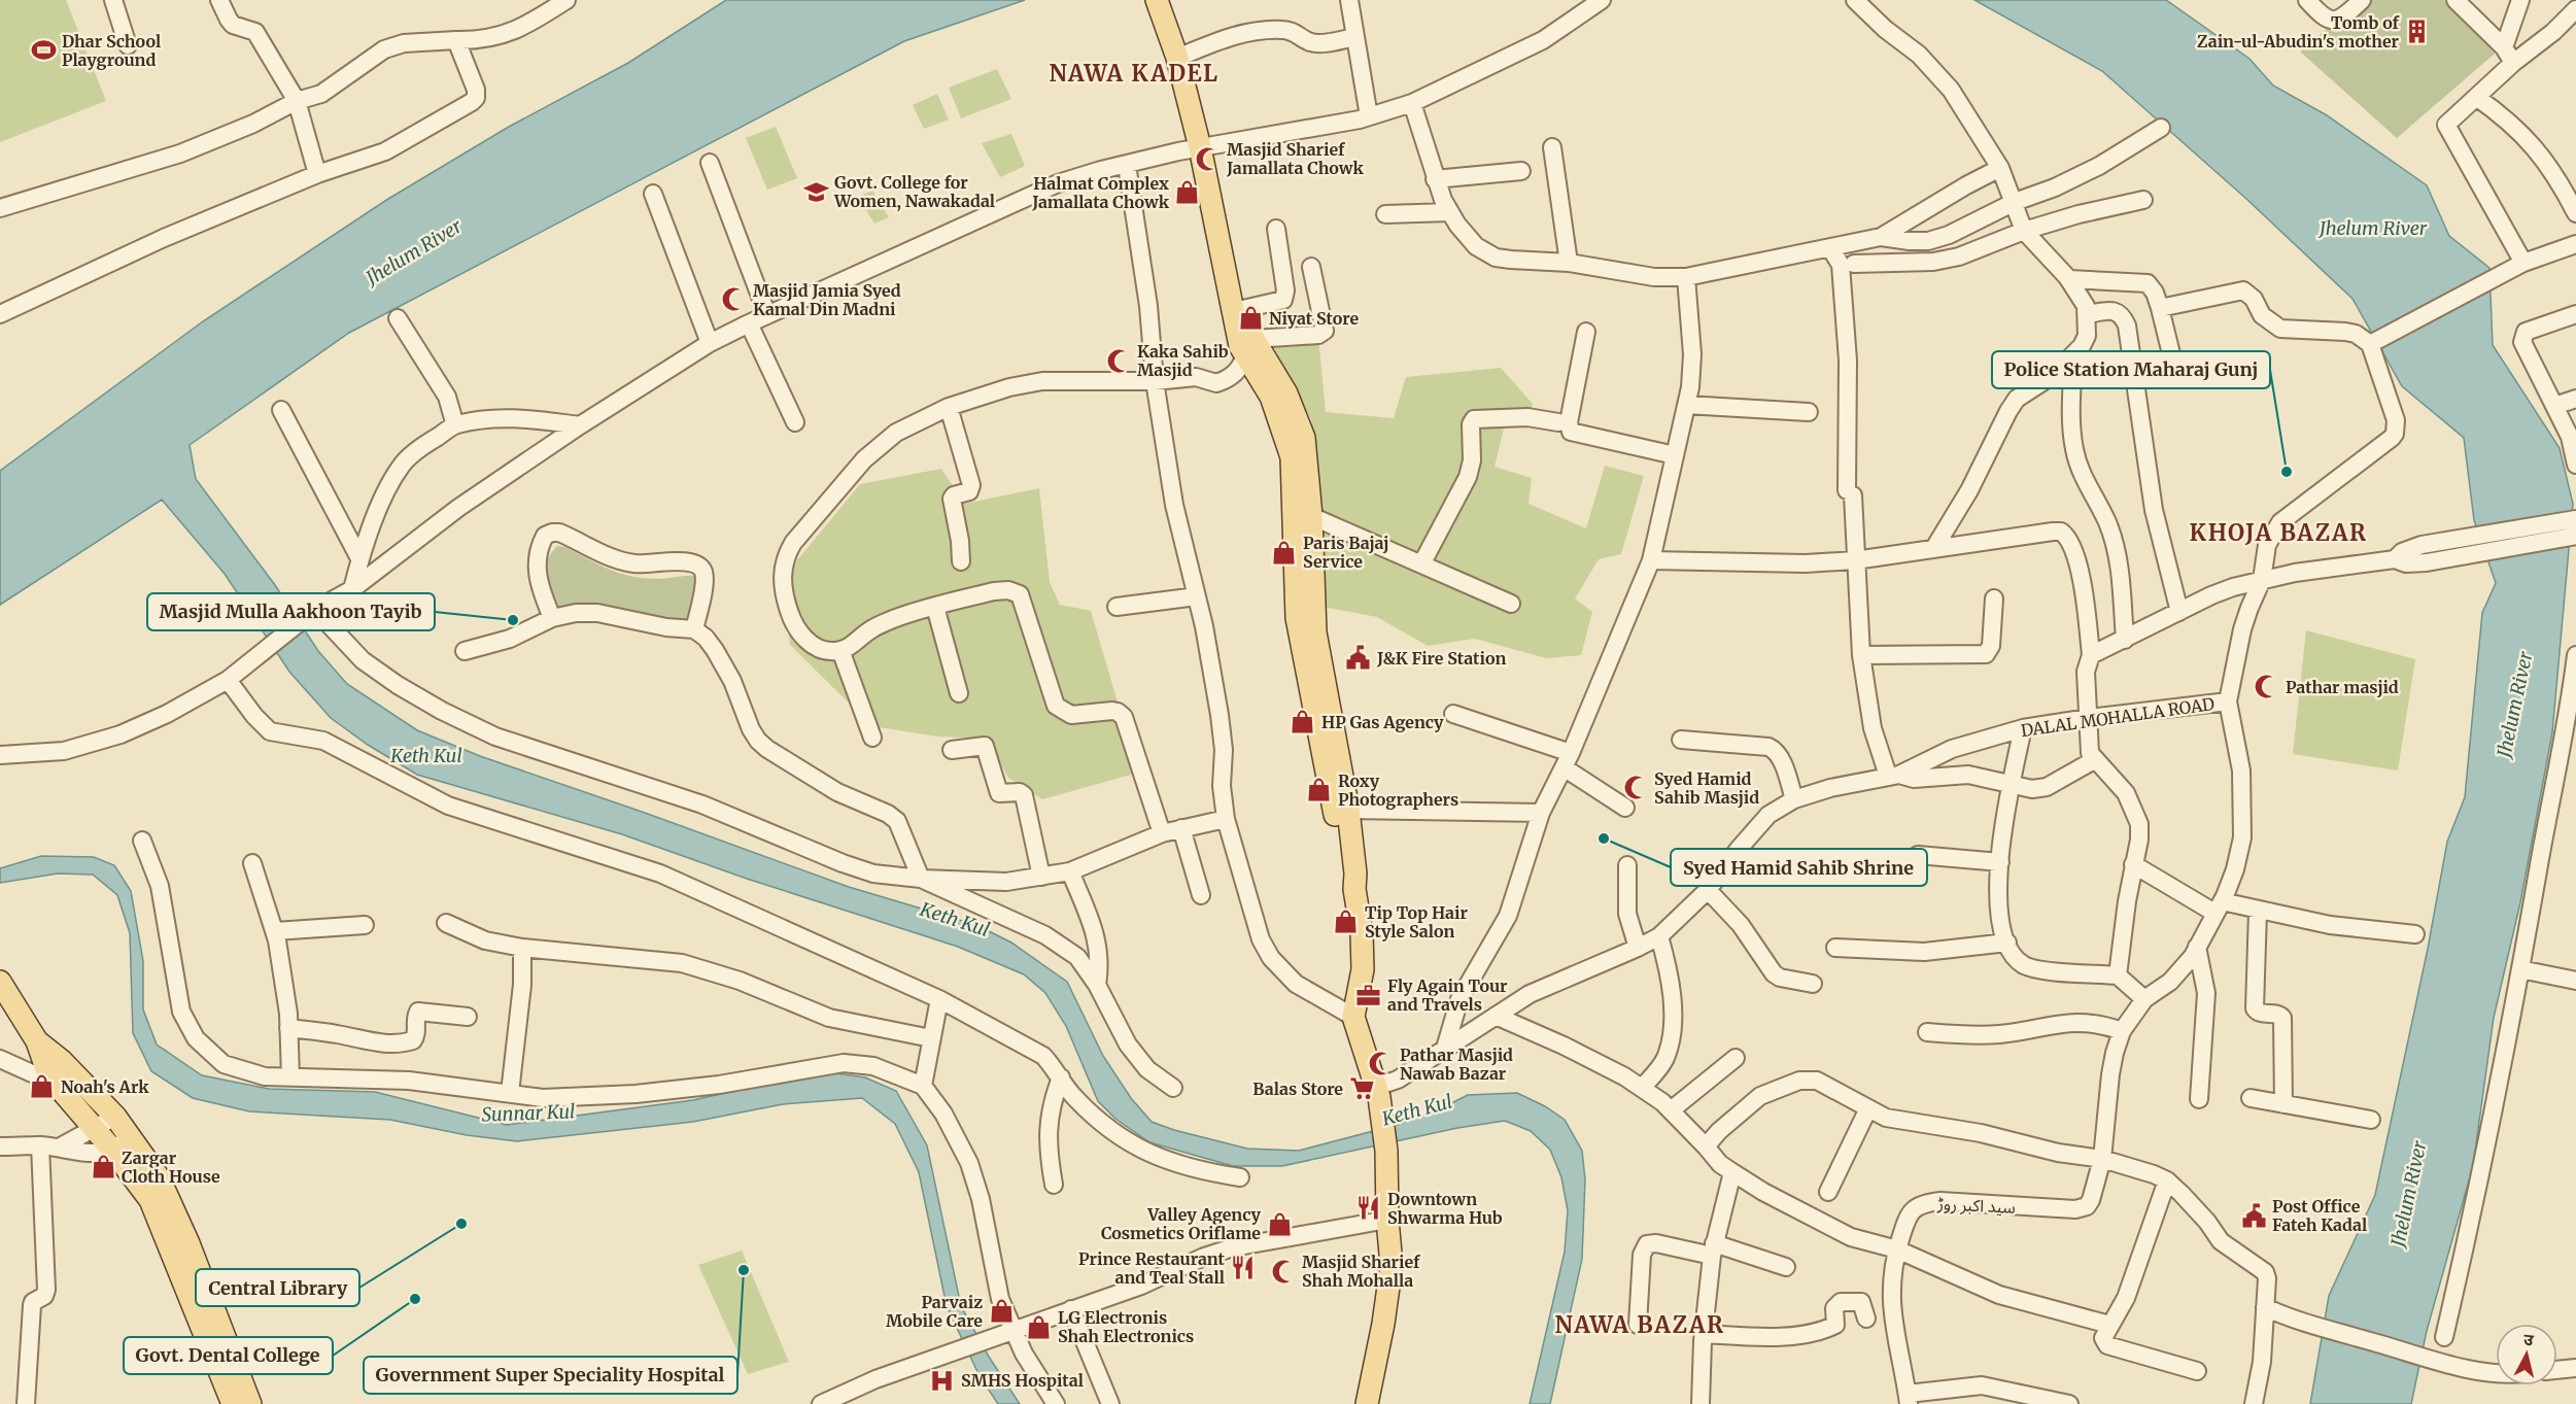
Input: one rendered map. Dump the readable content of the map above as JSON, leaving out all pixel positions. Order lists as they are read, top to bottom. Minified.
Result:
{"streets":{"street":["DALAL MOHALLA ROAD","سید اکبر روڑ"]},"districts":["NAWA KADEL","KHOJA BAZAR","NAWA BAZAR"],"water":["Jhelum River","Keth Kul","Sunnar Kul"],"places":{"building":["Tomb of Zain-ul-Abudin's mother"],"sports":["Dhar School Playground"],"mosque":["Masjid Sharief Jamallata Chowk","Masjid Jamia Syed Kamal Din Madni","Kaka Sahib Masjid","Pathar masjid","Syed Hamid Sahib Masjid","Pathar Masjid Nawab Bazar","Masjid Sharief Shah Mohalla"],"school or university":["Govt. College for Women, Nawakadal"],"shop":["Halmat Complex Jamallata Chowk","Niyat Store","Paris Bajaj Service","HP Gas Agency","Roxy Photographers","Tip Top Hair Style Salon","Noah's Ark","Zargar Cloth House","Valley Agency Cosmetics Oriflame","Parvaiz Mobile Care","LG Electronis Shah Electronics"],"other":["Police Station Maharaj Gunj","Masjid Mulla Aakhoon Tayib","Syed Hamid Sahib Shrine","Central Library","Government Super Speciality Hospital","Govt. Dental College"],"public building":["J&K Fire Station","Post Office Fateh Kadal"],"office":["Fly Again Tour and Travels"],"supermarket":["Balas Store"],"restaurant":["Downtown Shwarma Hub","Prince Restaurant and Teal Stall"],"hospital":["SMHS Hospital"]},"north":"top"}
